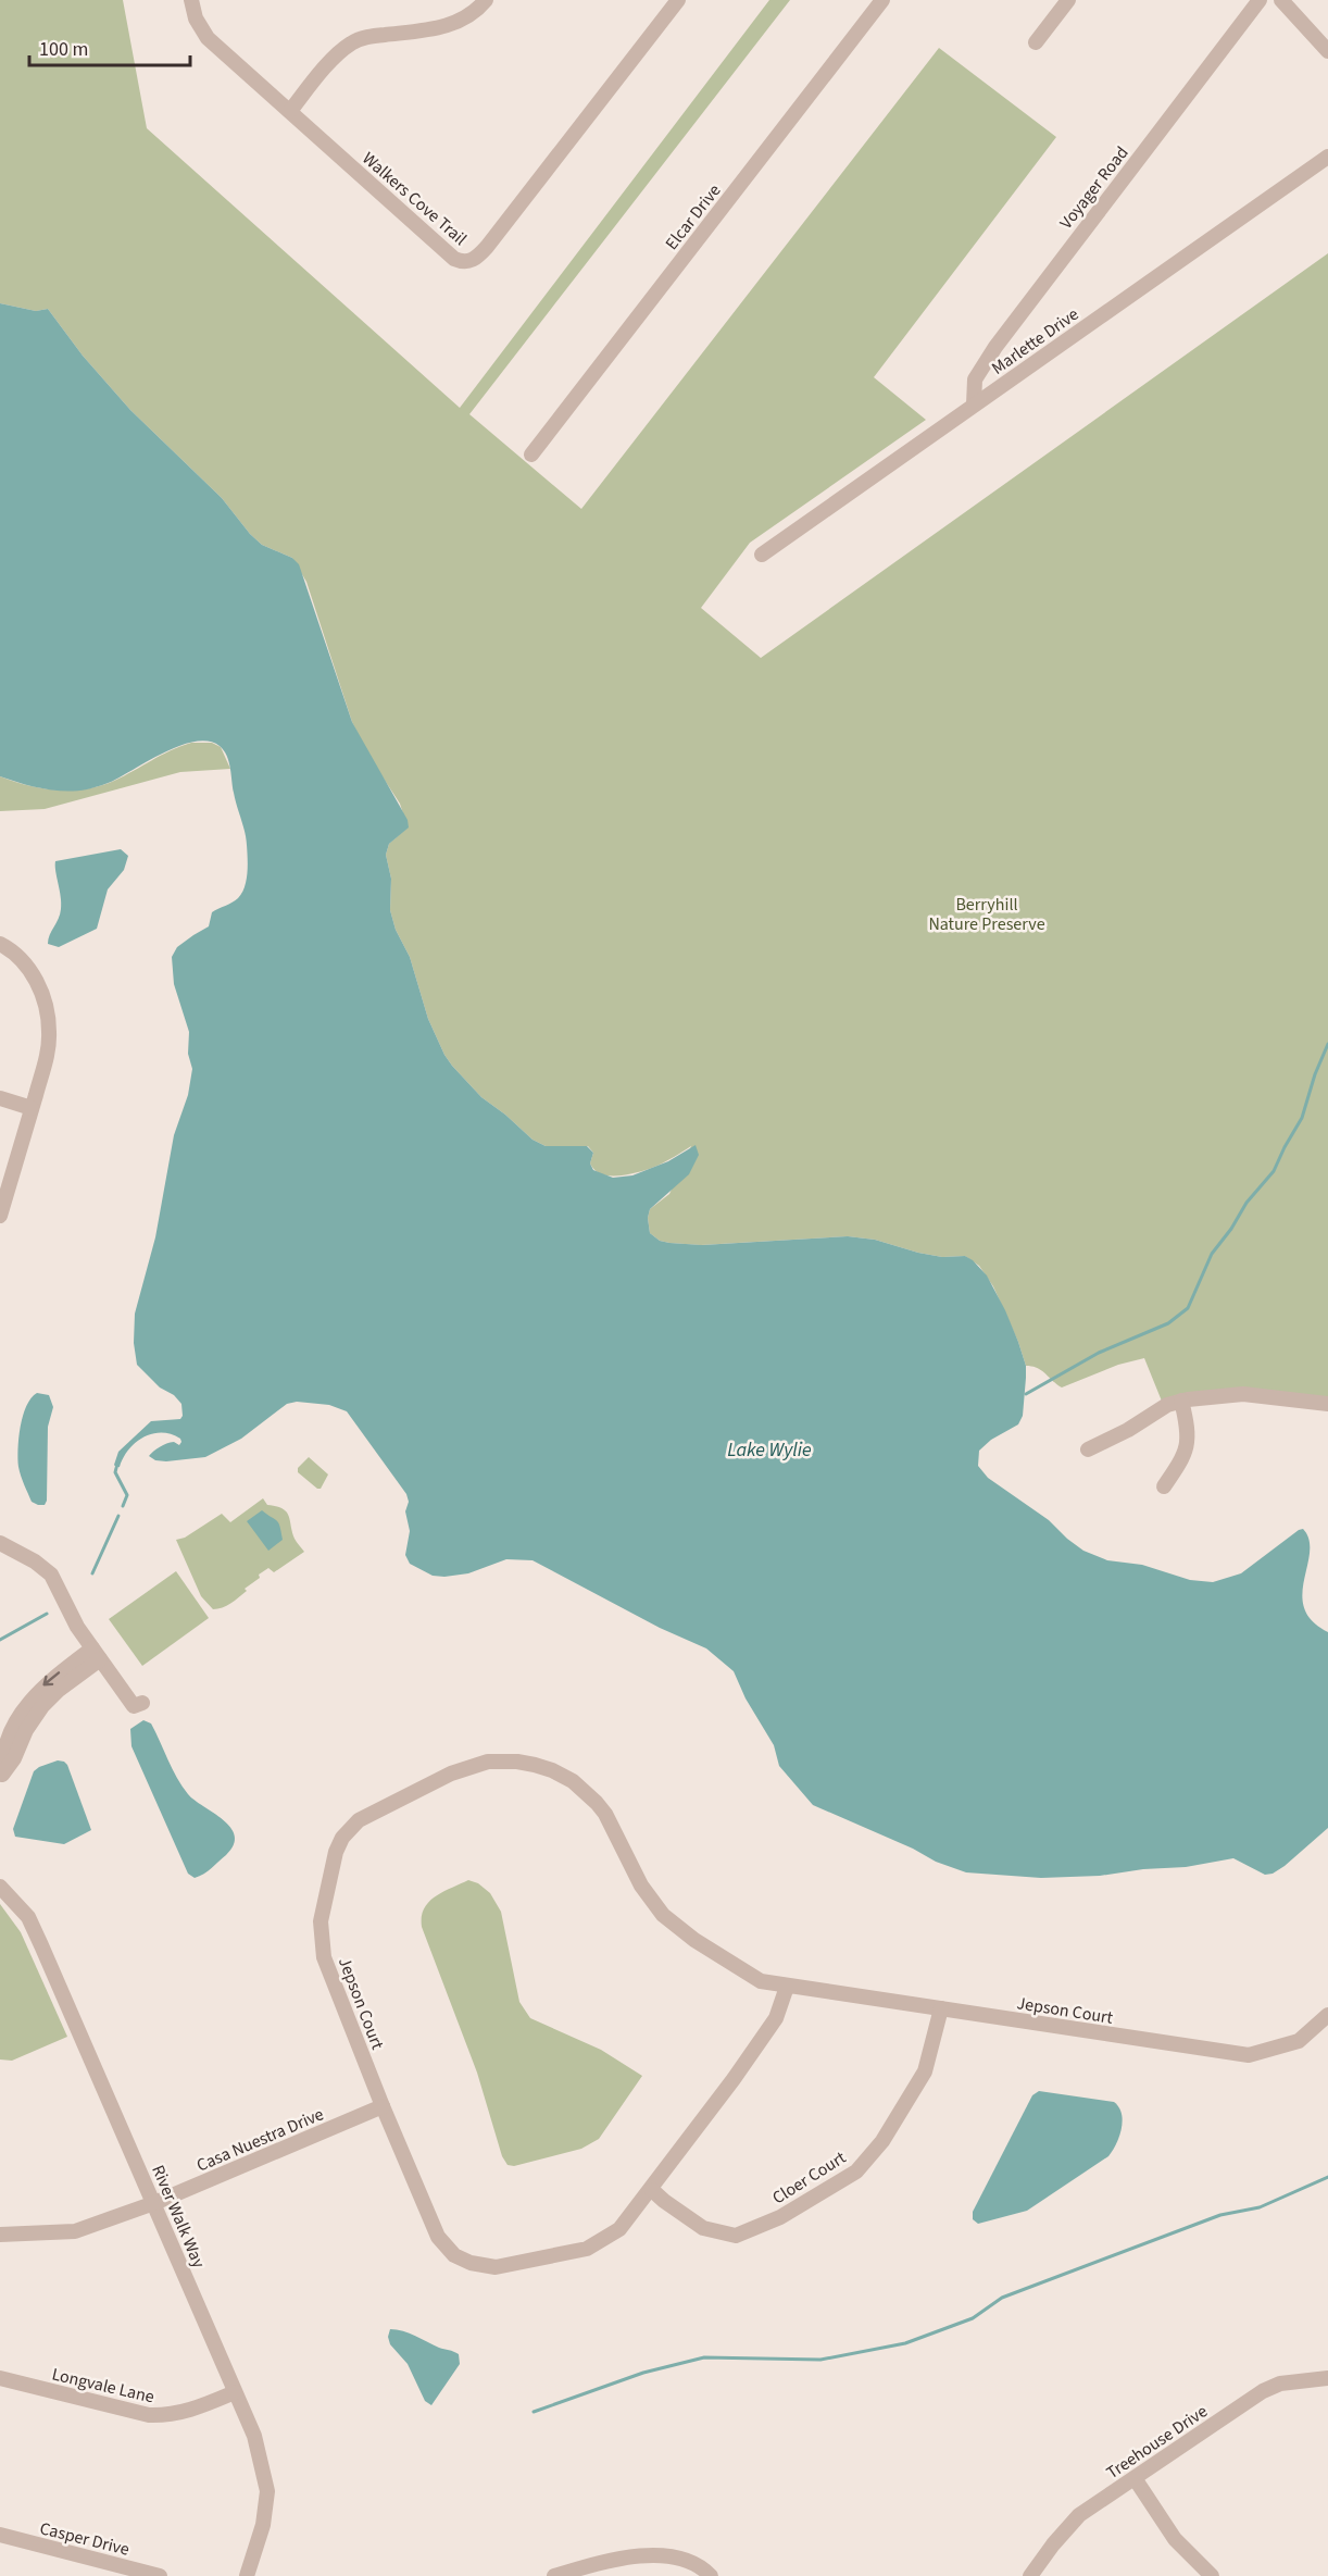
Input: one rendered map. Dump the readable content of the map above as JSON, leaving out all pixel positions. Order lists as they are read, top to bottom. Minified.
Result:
{"streets":{"street":["Voyager Road","Walkers Cove Trail","Elcar Drive","Marlette Drive","Jepson Court","Casa Nuestra Drive","Cloer Court","River Walk Way","Longvale Lane","Treehouse Drive","Casper Drive"]},"crossings":[["Voyager Road","Marlette Drive"],["Jepson Court","Casa Nuestra Drive"],["Jepson Court","Cloer Court"],["Casa Nuestra Drive","River Walk Way"],["River Walk Way","Longvale Lane"]],"water":["Lake Wylie"],"parks":["Berryhill Nature Preserve"],"scale_bar":"100 m"}
